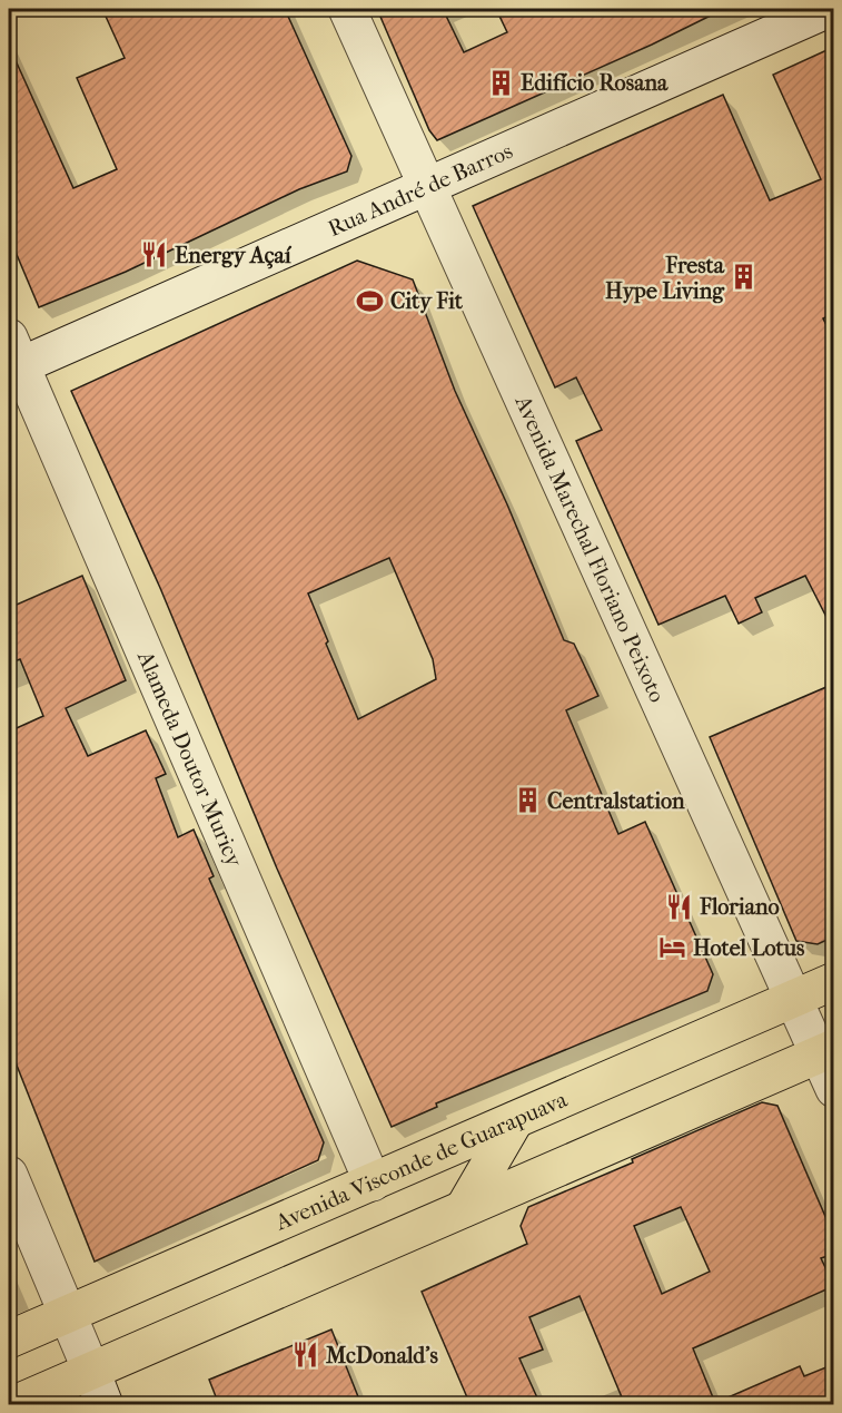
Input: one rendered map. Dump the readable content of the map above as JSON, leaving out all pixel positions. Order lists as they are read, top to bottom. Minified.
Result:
{"streets":{"main road":["Avenida Visconde de Guarapuava"],"street":["Rua André de Barros","Avenida Marechal Floriano Peixoto","Alameda Doutor Muricy"]},"crossings":[["Rua André de Barros","Avenida Marechal Floriano Peixoto"],["Rua André de Barros","Alameda Doutor Muricy"],["Avenida Marechal Floriano Peixoto","Avenida Visconde de Guarapuava"],["Alameda Doutor Muricy","Avenida Visconde de Guarapuava"]],"places":{"building":["Edifício Rosana","Fresta Hype Living","Centralstation"],"restaurant":["Energy Açaí","Floriano","McDonald's"],"sports":["City Fit"],"hotel":["Hotel Lotus"]}}
